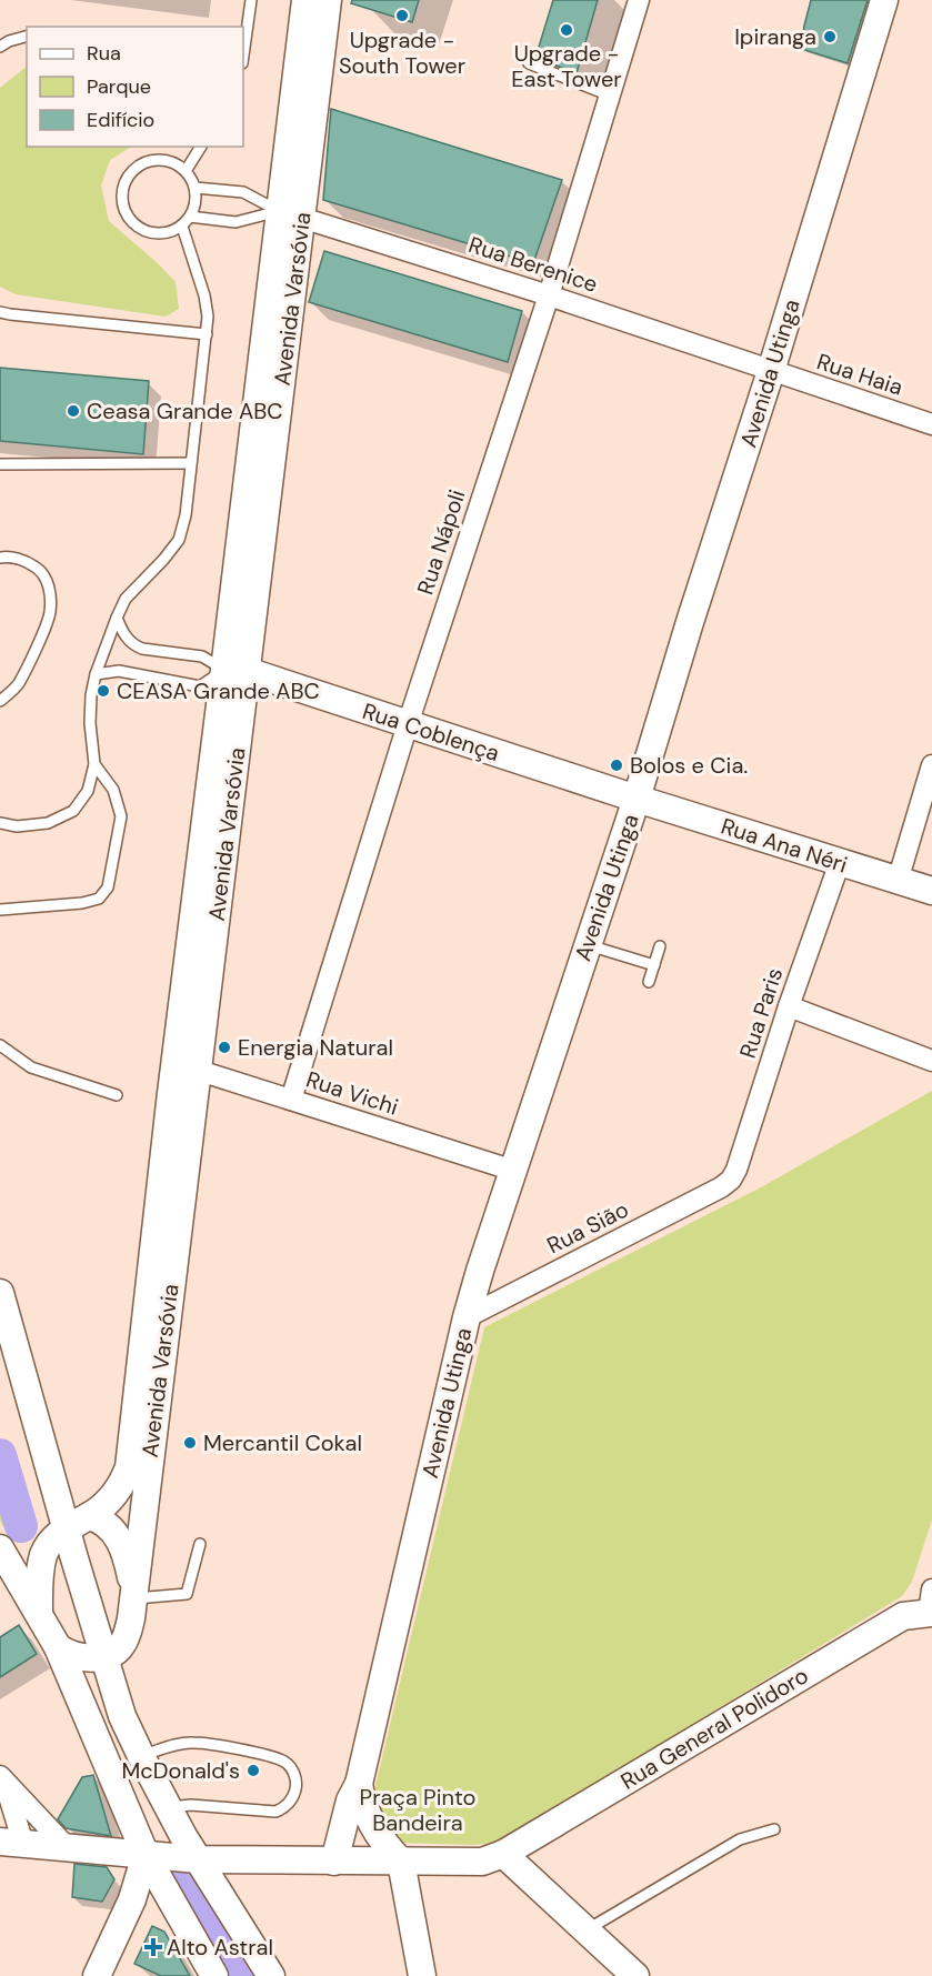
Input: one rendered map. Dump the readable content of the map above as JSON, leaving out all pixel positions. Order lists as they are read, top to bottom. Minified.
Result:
{"streets":{"main road":["Avenida Varsóvia","Avenida Utinga","Rua Coblença","Rua Ana Néri","Rua General Polidoro"],"street":["Rua Berenice","Rua Haia","Rua Nápoli","Rua Paris","Rua Vichi","Rua Sião"]},"crossings":[["Rua Berenice","Avenida Varsóvia"],["Rua Berenice","Avenida Utinga"],["Rua Berenice","Rua Haia"],["Rua Berenice","Rua Nápoli"],["Avenida Varsóvia","Rua Coblença"],["Avenida Varsóvia","Rua Vichi"],["Avenida Utinga","Rua Haia"],["Avenida Utinga","Rua Coblença"],["Avenida Utinga","Rua Ana Néri"],["Avenida Utinga","Rua Vichi"],["Avenida Utinga","Rua Sião"],["Rua Nápoli","Rua Coblença"],["Rua Nápoli","Rua Vichi"],["Rua Coblença","Rua Ana Néri"],["Rua Ana Néri","Rua Paris"],["Rua Paris","Rua Sião"]],"parks":["Praça Pinto Bandeira"],"places":{"other":["Upgrade - South Tower","Upgrade - East Tower","Ipiranga","Ceasa Grande ABC","CEASA Grande ABC","Bolos e Cia.","Energia Natural","Mercantil Cokal","McDonald's"],"health":["Alto Astral"]},"legend":["Rua","Parque","Edifício"]}
